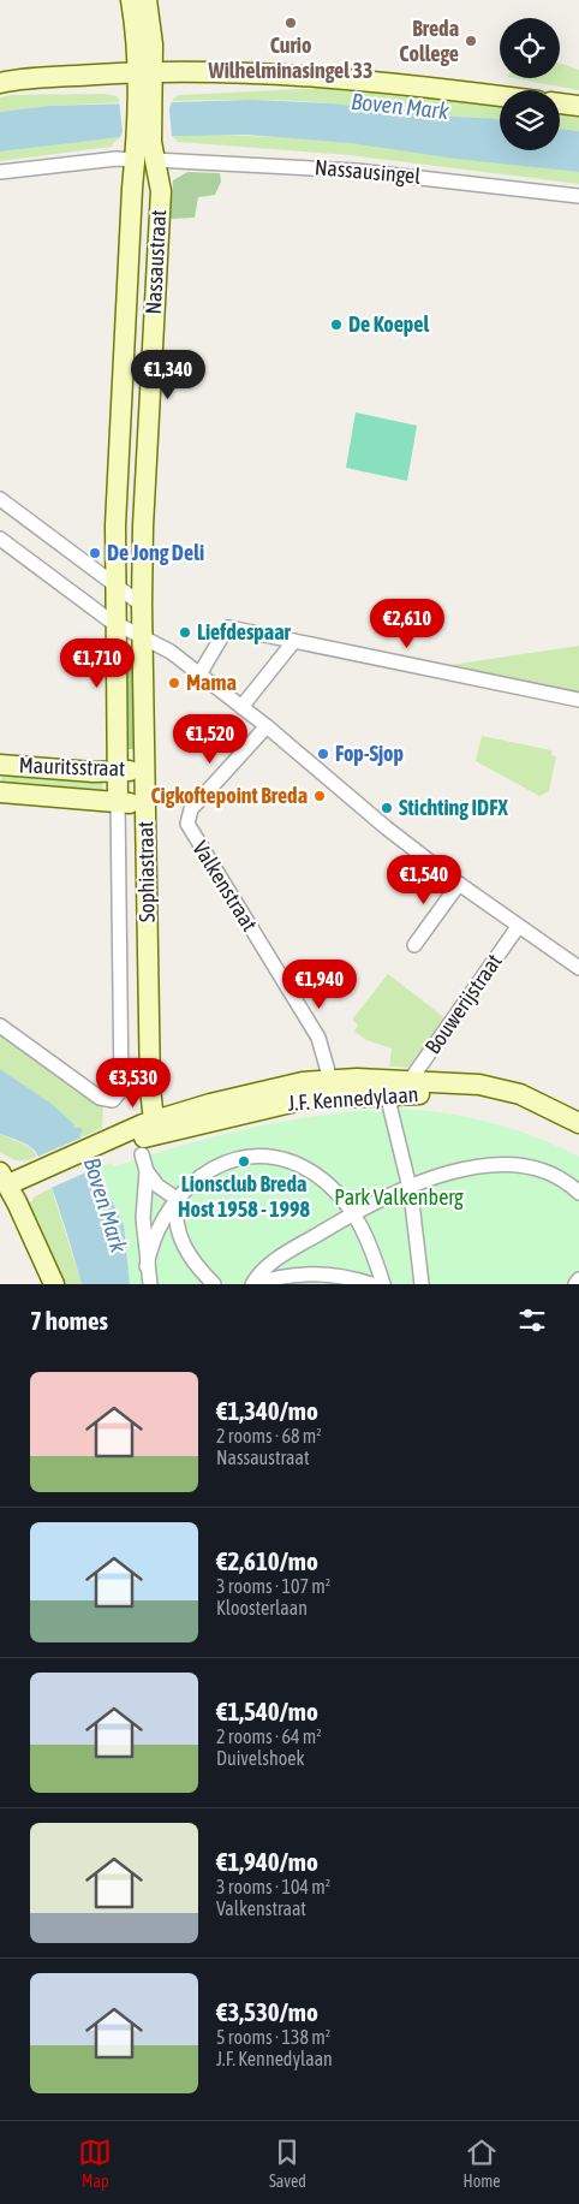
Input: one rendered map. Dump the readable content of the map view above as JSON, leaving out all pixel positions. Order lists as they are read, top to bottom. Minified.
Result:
{"streets":{"street":["Nassausingel","Nassaustraat","Mauritsstraat","Sophiastraat","Valkenstraat","Bouwerijstraat","J.F. Kennedylaan"]},"crossings":[["Nassausingel","Nassaustraat"],["Nassaustraat","Sophiastraat"],["Mauritsstraat","Sophiastraat"],["Sophiastraat","J.F. Kennedylaan"],["Valkenstraat","J.F. Kennedylaan"],["Bouwerijstraat","J.F. Kennedylaan"]],"water":["Boven Mark"],"parks":["Park Valkenberg"],"places":["Curio Wilhelminasingel 33","Breda College","De Koepel","De Jong Deli","Liefdespaar","Mama","Fop-Sjop","Cigkoftepoint Breda","Stichting IDFX","Lionsclub Breda Host 1958 - 1998"],"page":{"price":["€1,340","€2,610","€1,710","€1,520","€1,540","€1,940","€3,530"],"heading":"7 homes","list":[{"name":"€1,340/mo","note":"2 rooms · 68 m² · Nassaustraat"},{"name":"€2,610/mo","note":"3 rooms · 107 m² · Kloosterlaan"},{"name":"€1,540/mo","note":"2 rooms · 64 m² · Duivelshoek"},{"name":"€1,940/mo","note":"3 rooms · 104 m² · Valkenstraat"},{"name":"€3,530/mo","note":"5 rooms · 138 m² · J.F. Kennedylaan"}],"tabs":["Map","Saved","Home"]}}
